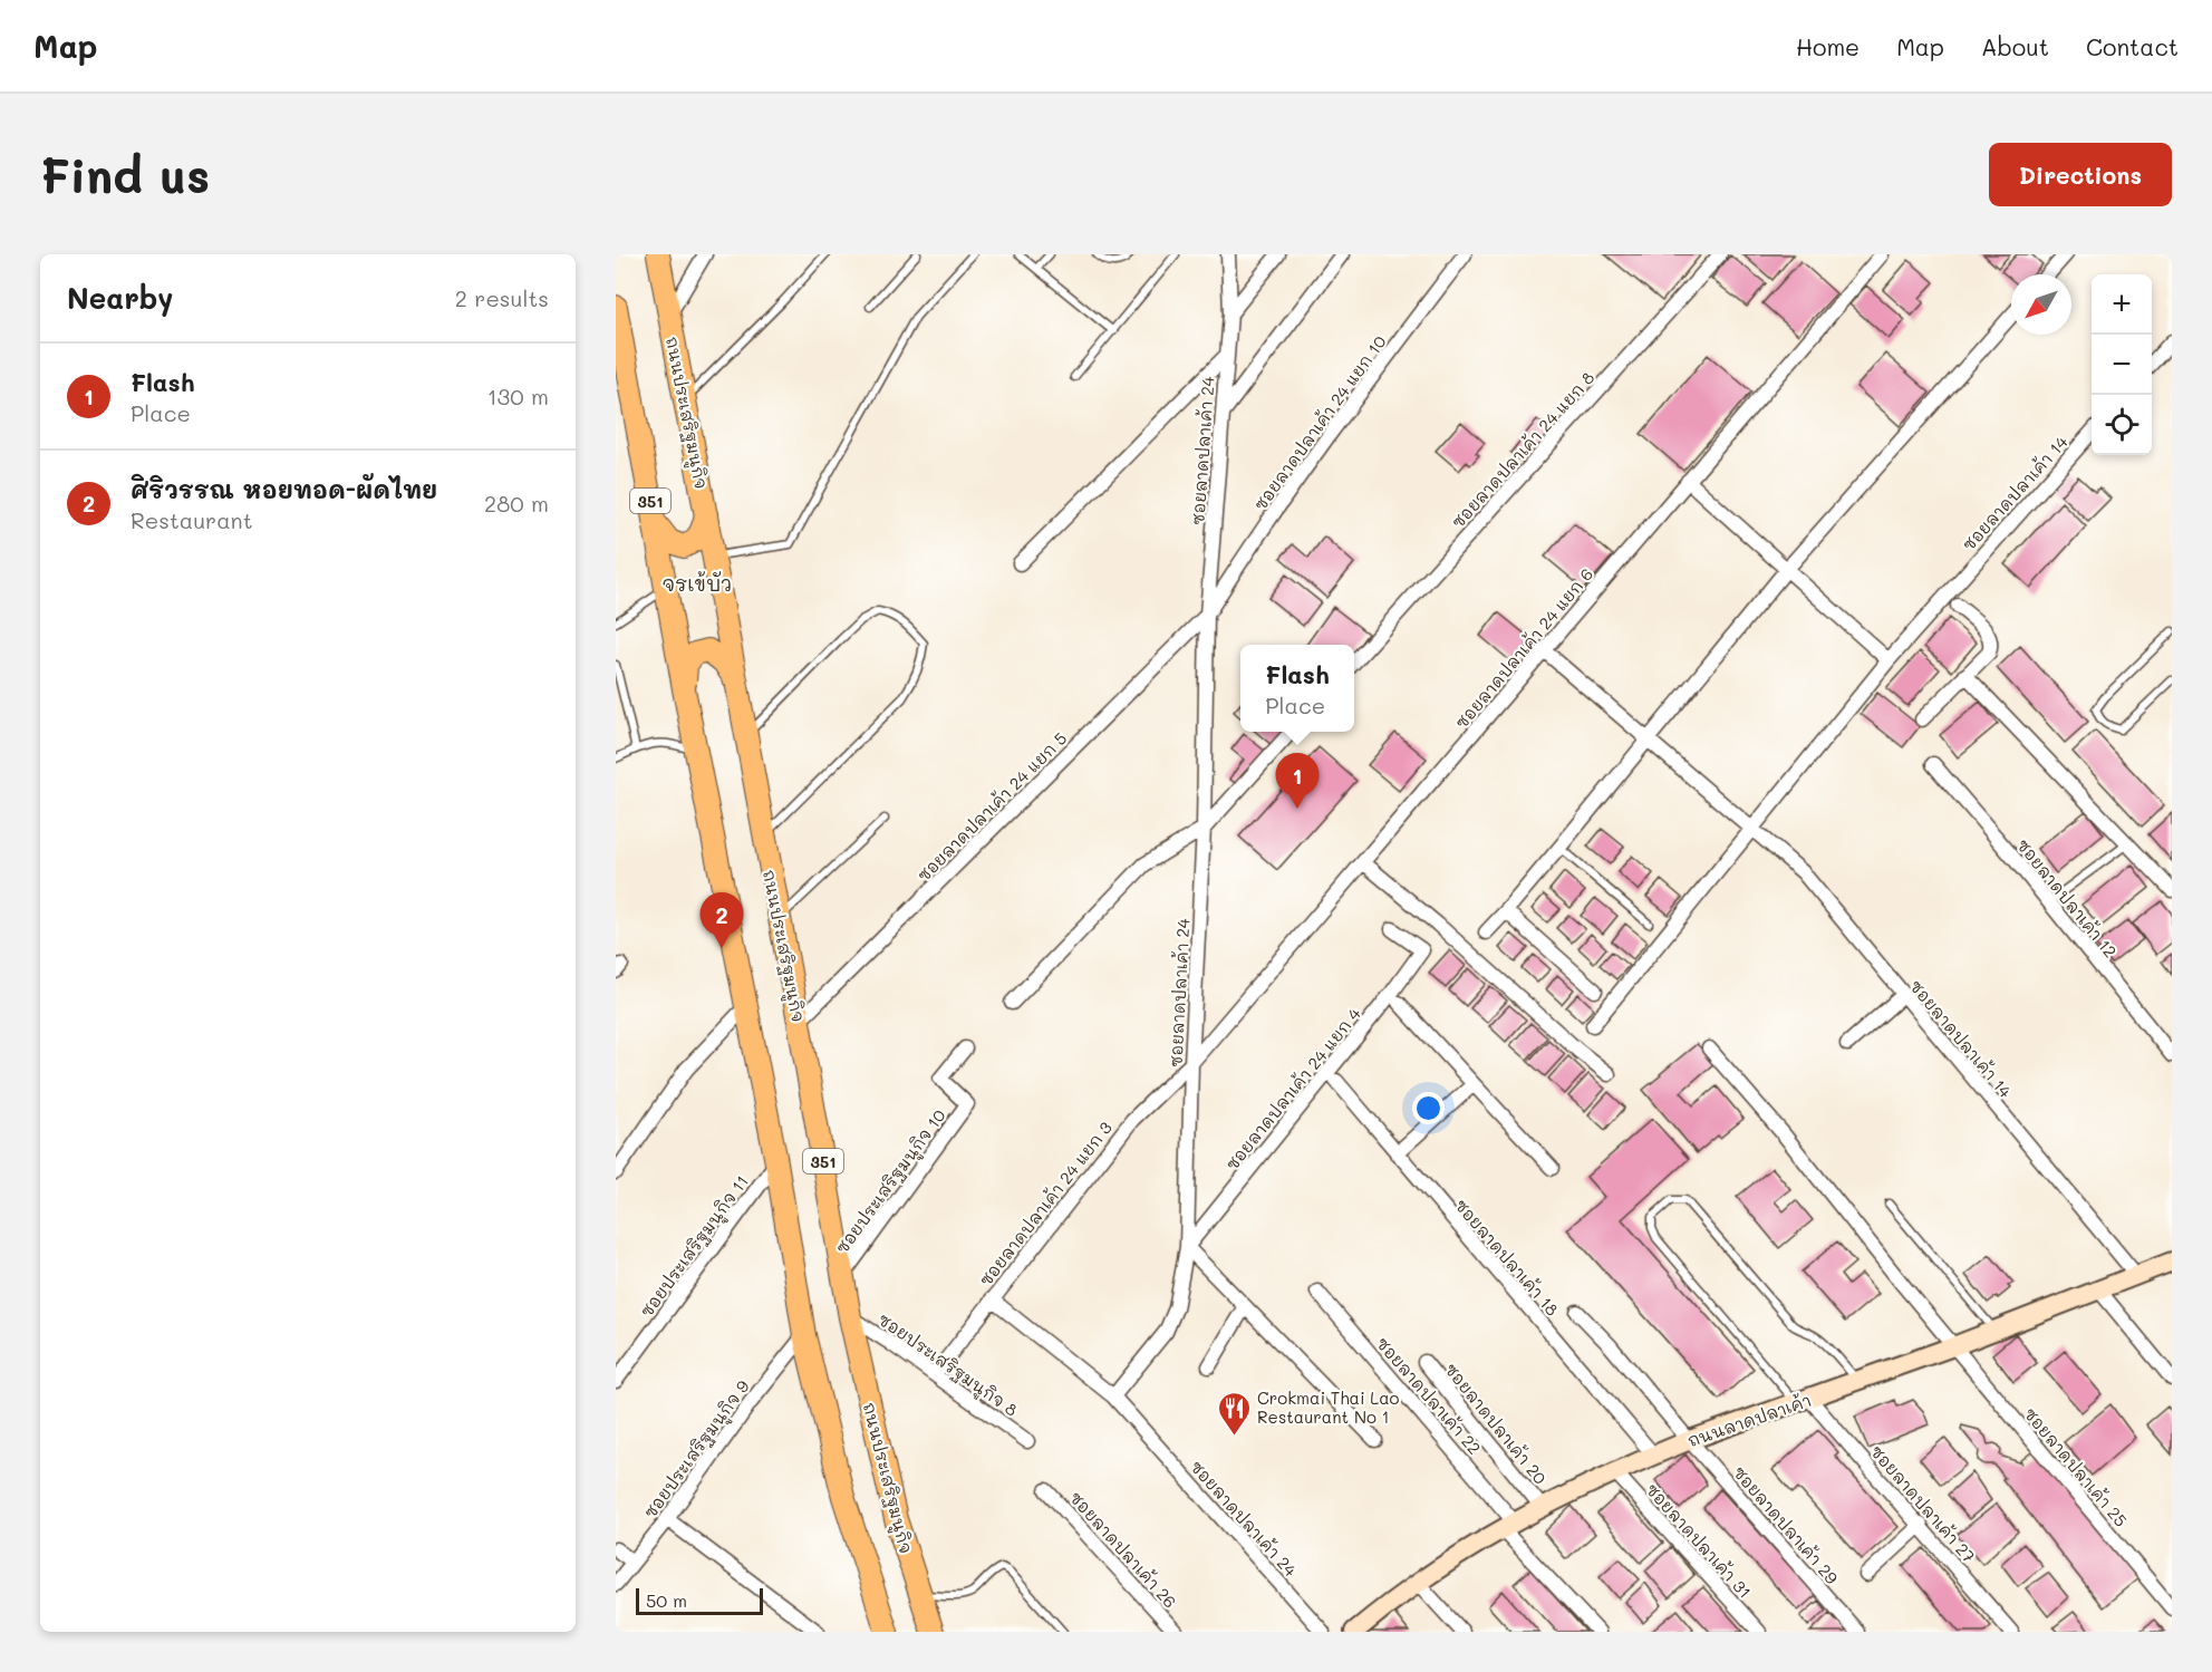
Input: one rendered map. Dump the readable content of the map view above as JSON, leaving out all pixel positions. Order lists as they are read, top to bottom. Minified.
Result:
{"streets":{"main road":["ถนนประเสริฐมนูกิจ","351","ถนนลาดปลาเค้า"],"street":["ซอยลาดปลาเค้า 24 แยก 10","ซอยลาดปลาเค้า 24 แยก 8","ซอยลาดปลาเค้า 24","ซอยลาดปลาเค้า 14","ซอยลาดปลาเค้า 24 แยก 6","ซอยลาดปลาเค้า 24 แยก 5","ซอยลาดปลาเค้า 12","ซอยลาดปลาเค้า 24 แยก 4","ซอยประเสริฐมนูกิจ 10","ซอยลาดปลาเค้า 24 แยก 3","ซอยประเสริฐมนูกิจ 11","ซอยลาดปลาเค้า 18","ซอยประเสริฐมนูกิจ 8","ซอยลาดปลาเค้า 22","ซอยลาดปลาเค้า 20","ซอยประเสริฐมนูกิจ 9","ซอยลาดปลาเค้า 25","ซอยลาดปลาเค้า 27","ซอยลาดปลาเค้า 29","ซอยลาดปลาเค้า 31","ซอยลาดปลาเค้า 26"]},"crossings":[["ถนนประเสริฐมนูกิจ","ซอยลาดปลาเค้า 24 แยก 5"],["ถนนประเสริฐมนูกิจ","ซอยประเสริฐมนูกิจ 10"],["ถนนประเสริฐมนูกิจ","ซอยประเสริฐมนูกิจ 8"],["ซอยลาดปลาเค้า 24 แยก 10","ซอยลาดปลาเค้า 24"],["ซอยลาดปลาเค้า 24 แยก 10","ซอยลาดปลาเค้า 24 แยก 5"],["ซอยลาดปลาเค้า 24","ซอยลาดปลาเค้า 24 แยก 6"],["ซอยลาดปลาเค้า 24","ซอยลาดปลาเค้า 24 แยก 5"],["ซอยลาดปลาเค้า 24","ซอยลาดปลาเค้า 24 แยก 4"],["ซอยลาดปลาเค้า 24","ซอยลาดปลาเค้า 24 แยก 3"],["ซอยลาดปลาเค้า 14","ซอยลาดปลาเค้า 24 แยก 6"],["ซอยลาดปลาเค้า 14","ถนนลาดปลาเค้า"],["351","ซอยประเสริฐมนูกิจ 11"],["351","ซอยประเสริฐมนูกิจ 9"],["ซอยลาดปลาเค้า 24 แยก 6","ซอยลาดปลาเค้า 24 แยก 3"],["ซอยลาดปลาเค้า 24 แยก 3","ซอยประเสริฐมนูกิจ 8"],["ซอยลาดปลาเค้า 18","ถนนลาดปลาเค้า"],["ซอยลาดปลาเค้า 22","ถนนลาดปลาเค้า"],["ถนนลาดปลาเค้า","ซอยลาดปลาเค้า 20"],["ถนนลาดปลาเค้า","ซอยลาดปลาเค้า 25"],["ถนนลาดปลาเค้า","ซอยลาดปลาเค้า 27"],["ถนนลาดปลาเค้า","ซอยลาดปลาเค้า 29"],["ถนนลาดปลาเค้า","ซอยลาดปลาเค้า 31"]],"districts":["จรเข้บัว"],"places":{"restaurant":["Crokmai Thai Lao Restaurant No 1"]},"scale_bar":"50 m","north":"bottom left","page":{"header":"Map","nav":["Home","Map","About","Contact"],"buttons":"Directions","title":"Find us","heading":["Nearby","2 results"],"map_buttons":["+","−"],"list":[{"mark":"1","name":"Flash","note":"Place","value":"130 m"},{"mark":"2","name":"ศิริวรรณ หอยทอด-ผัดไทย","note":"Restaurant","value":"280 m"}],"popup":["Flash","Place"],"pins":["1","2"],"scale":"50 m"}}
